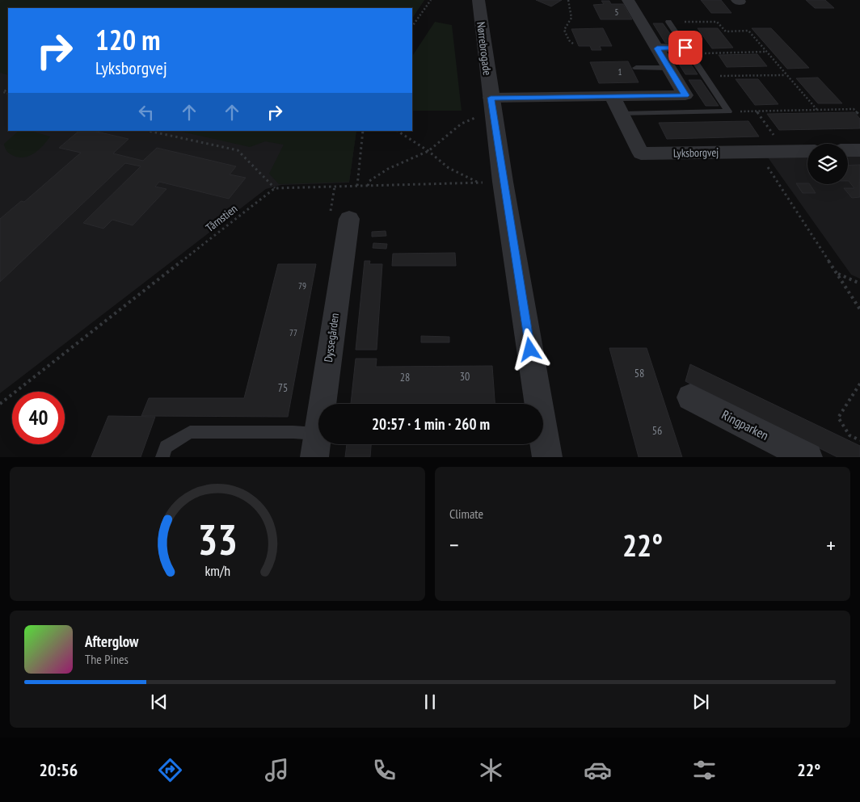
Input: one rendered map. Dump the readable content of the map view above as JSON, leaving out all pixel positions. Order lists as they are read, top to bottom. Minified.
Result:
{"streets":{"street":["Nørrebrogade","Lyksborgvej","Dyssegården","Ringparken"],"path":["Tårnstien"]},"house_numbers":["5","1","79","77","58","30","28","75","56"],"page":{"turn":["120 m","Lyksborgvej"],"limit":"40","trip":"20:57 · 1 min · 260 m","tile":"Climate","heat":["−","22°","+"],"song":["Afterglow","The Pines"],"tabs":["20:56","22°"],"gauge":["33","km/h"]}}
